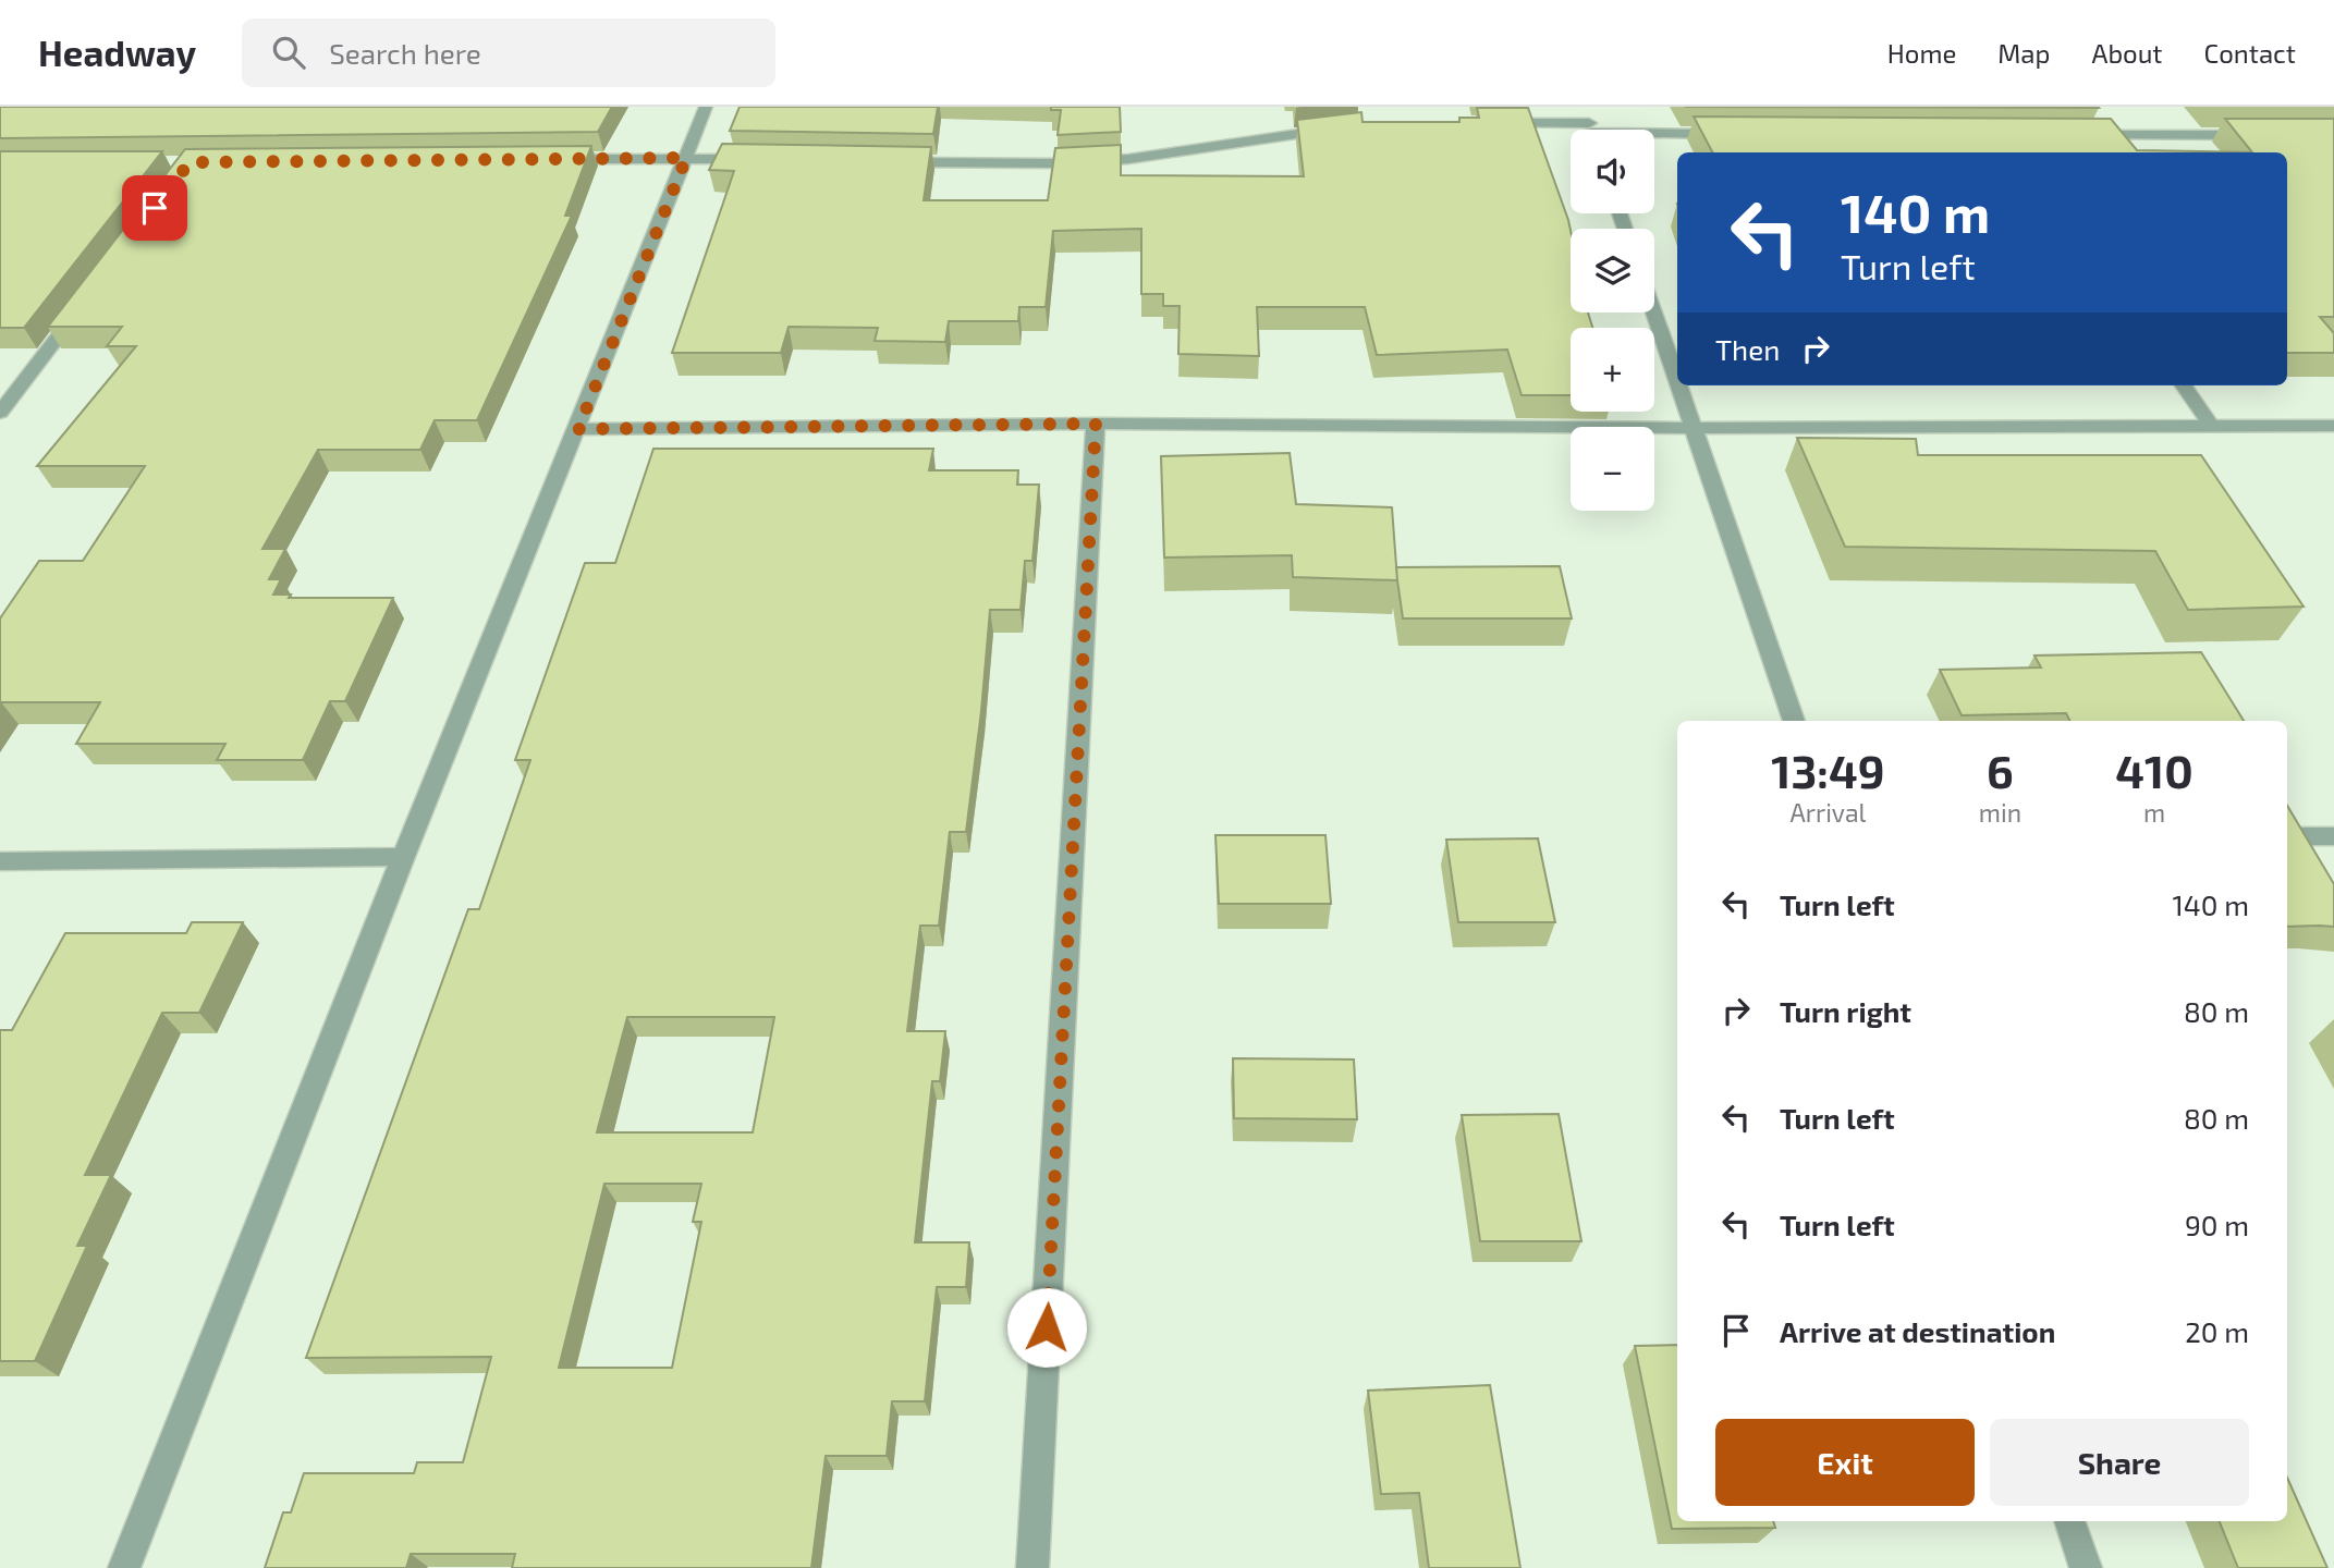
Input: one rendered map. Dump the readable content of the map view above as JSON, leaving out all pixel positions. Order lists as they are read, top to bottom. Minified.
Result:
{"page":{"header":"Headway","search":"Search here","nav":["Home","Map","About","Contact"],"map_buttons":["+","−"],"turn":["140 m","Turn left"],"then":"Then","eta":["13:49","Arrival","6","min","410","m"],"list":[{"name":"Turn left","value":"140 m"},{"name":"Turn right","value":"80 m"},{"name":"Turn left","value":"80 m"},{"name":"Turn left","value":"90 m"},{"name":"Arrive at destination","value":"20 m"}],"buttons":["Exit","Share"]}}
